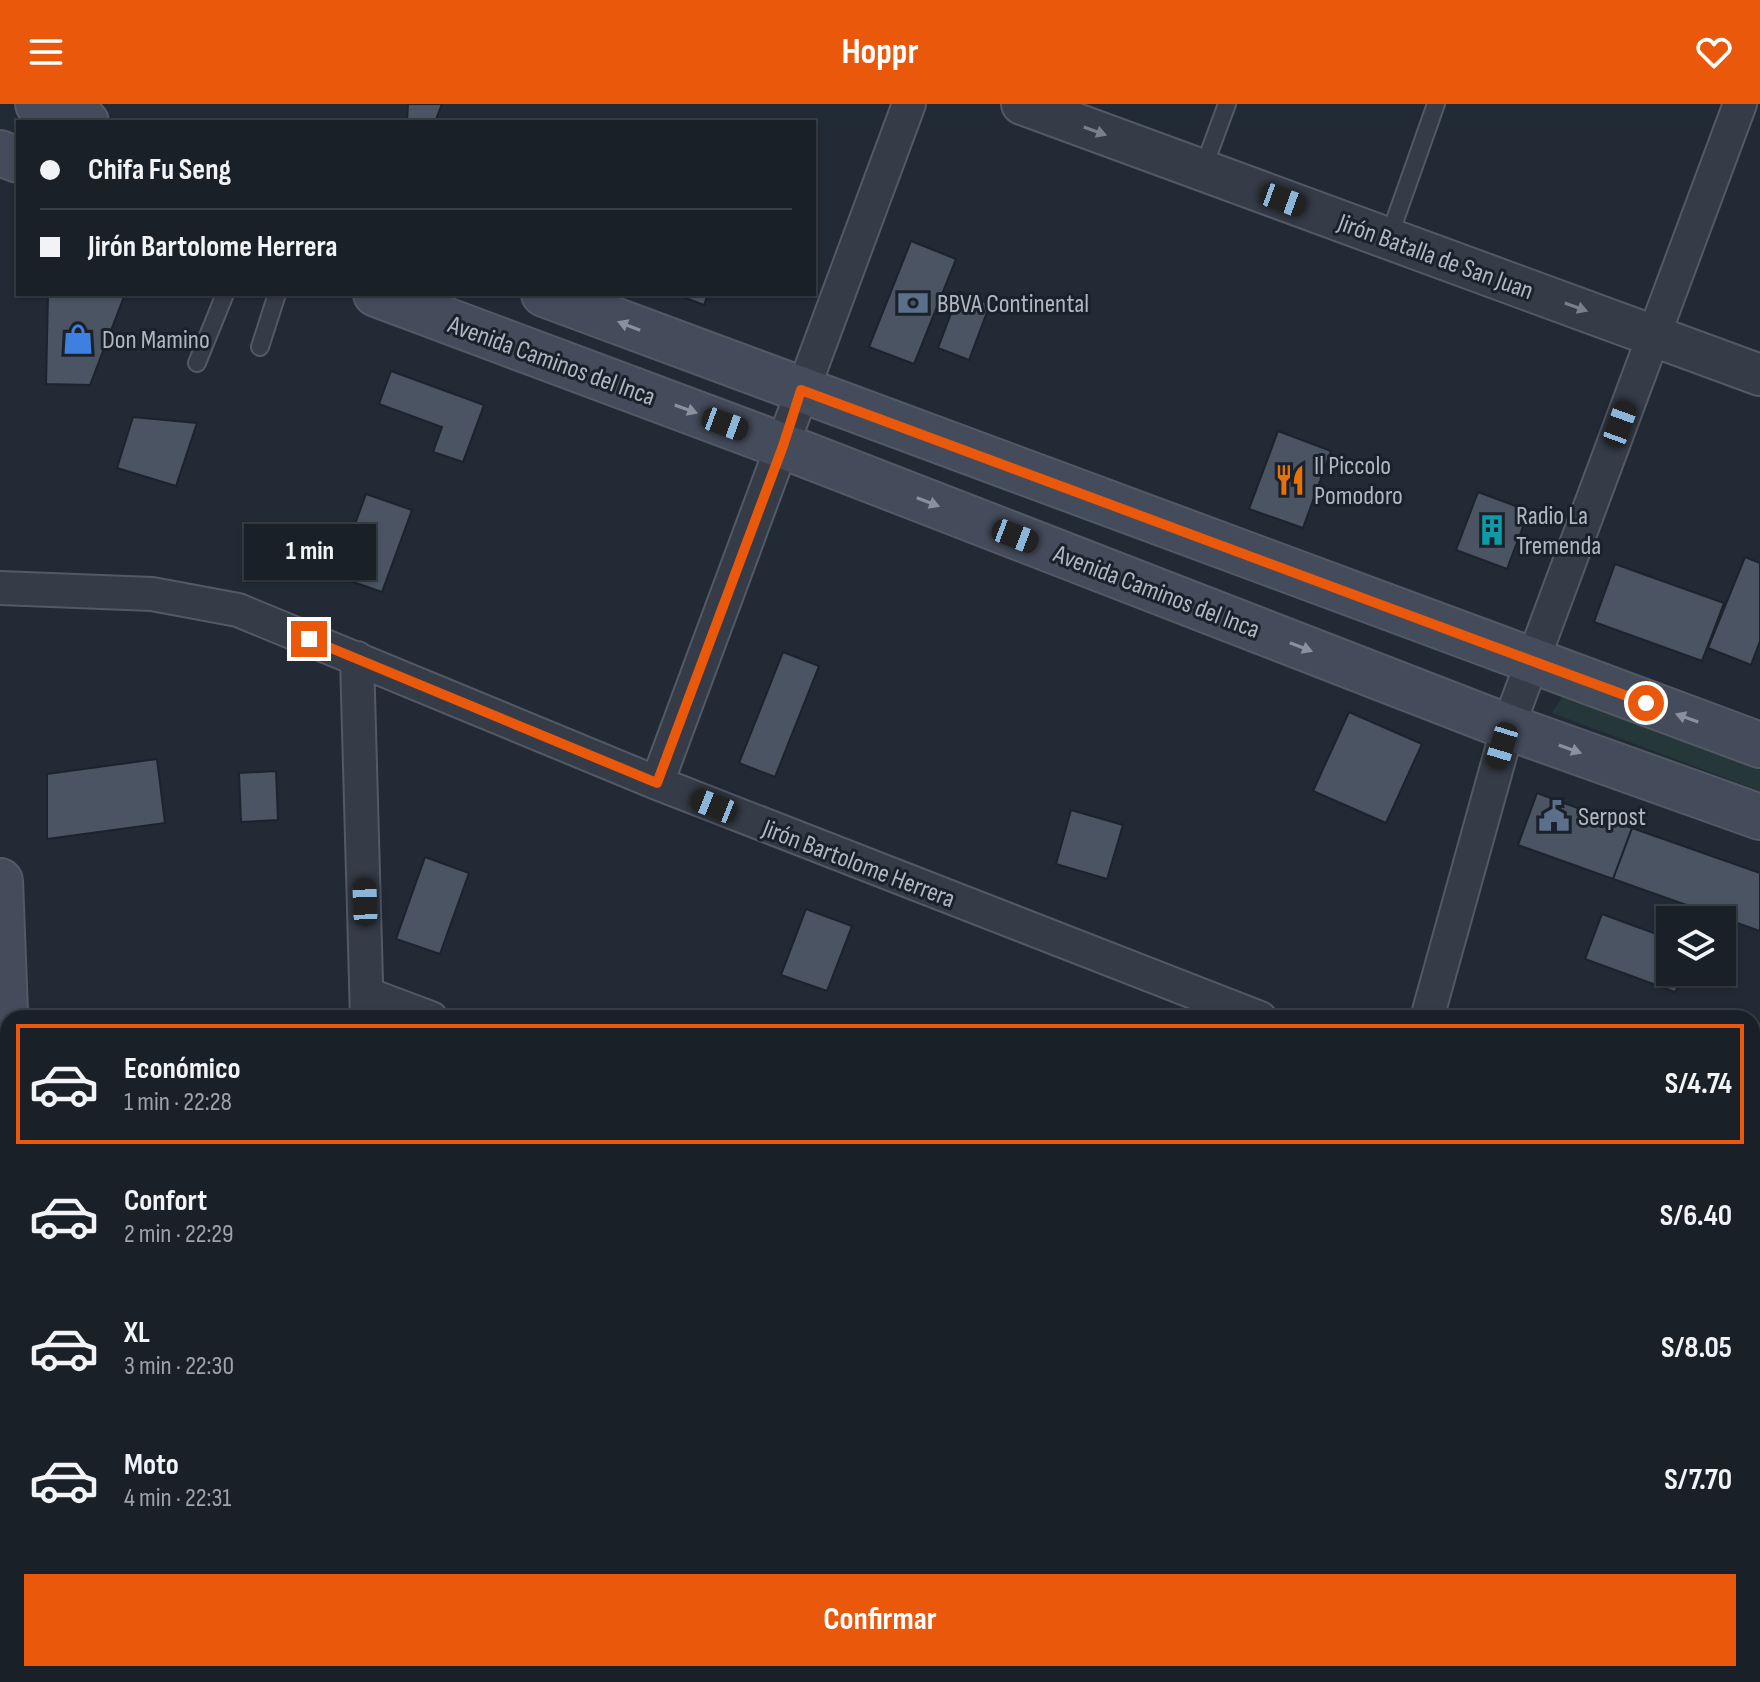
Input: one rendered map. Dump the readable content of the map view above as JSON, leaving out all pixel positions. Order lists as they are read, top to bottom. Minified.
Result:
{"streets":{"main road":["Avenida Caminos del Inca"],"street":["Jirón Batalla de San Juan","Jirón Bartolome Herrera"]},"one_way":["Jirón Batalla de San Juan"],"places":{"bank":["BBVA Continental"],"shop":["Don Mamino"],"restaurant":["Il Piccolo Pomodoro"],"building":["Radio La Tremenda"],"public building":["Serpost"]},"page":{"header":"Hoppr","banner":["Chifa Fu Seng","Jirón Bartolome Herrera"],"bubble":"1 min","list":[{"name":"Económico","note":"1 min · 22:28","value":"S/4.74"},{"name":"Confort","note":"2 min · 22:29","value":"S/6.40"},{"name":"XL","note":"3 min · 22:30","value":"S/8.05"},{"name":"Moto","note":"4 min · 22:31","value":"S/7.70"}],"buttons":"Confirmar"}}
